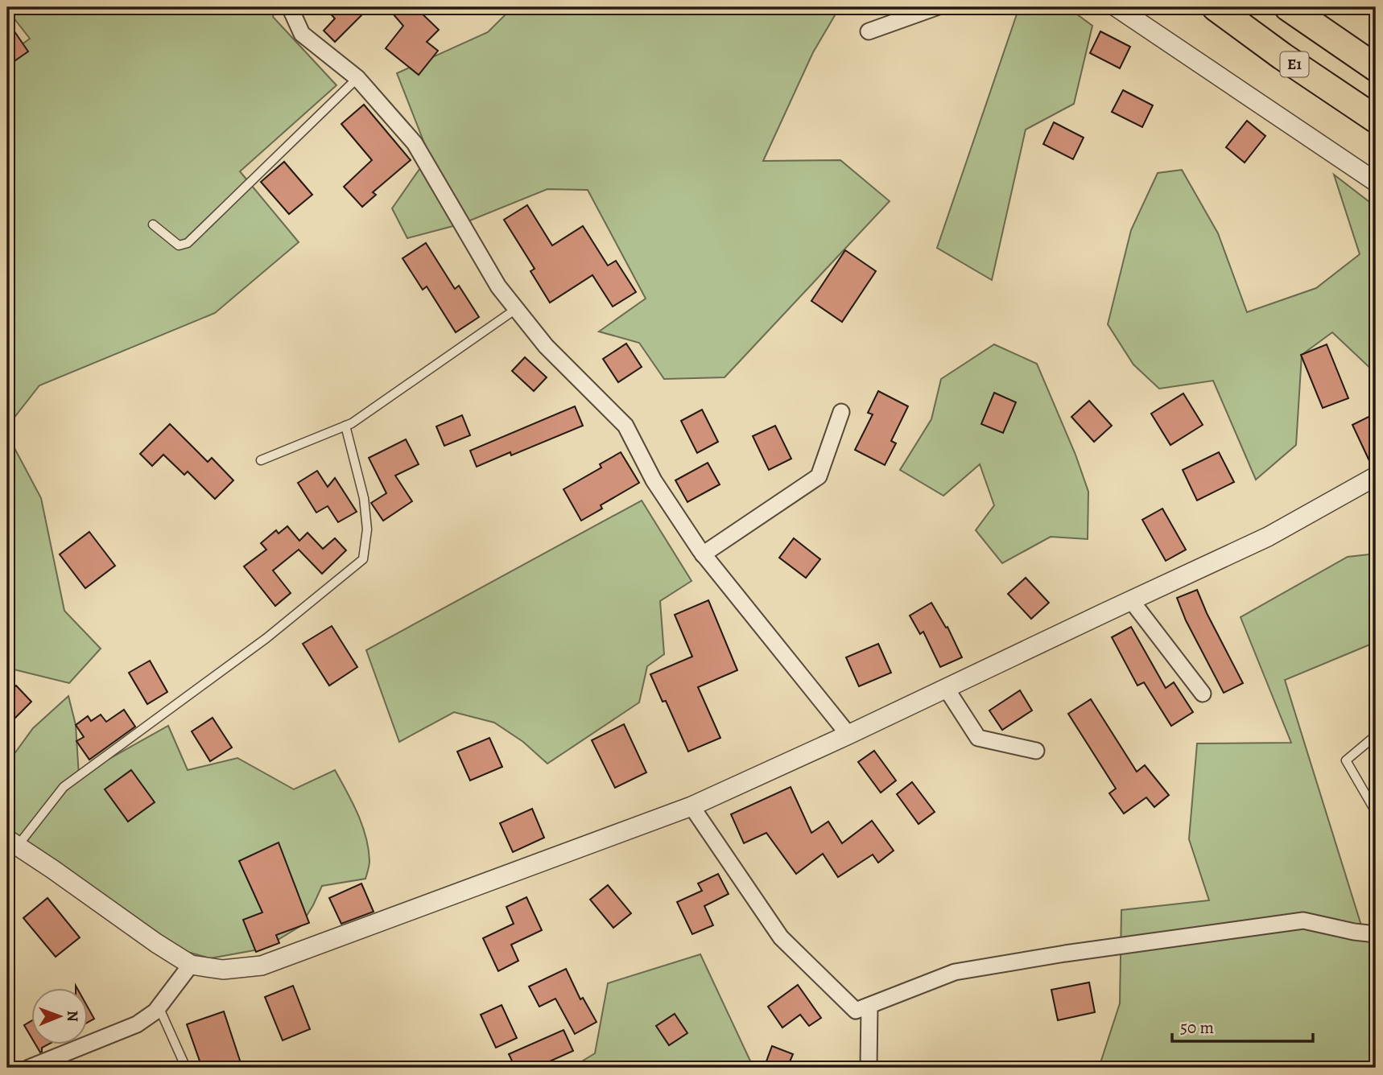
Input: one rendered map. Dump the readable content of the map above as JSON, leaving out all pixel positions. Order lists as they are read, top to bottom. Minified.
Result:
{"streets":{"highway":["E1"]},"scale_bar":"50 m","north":"right"}
